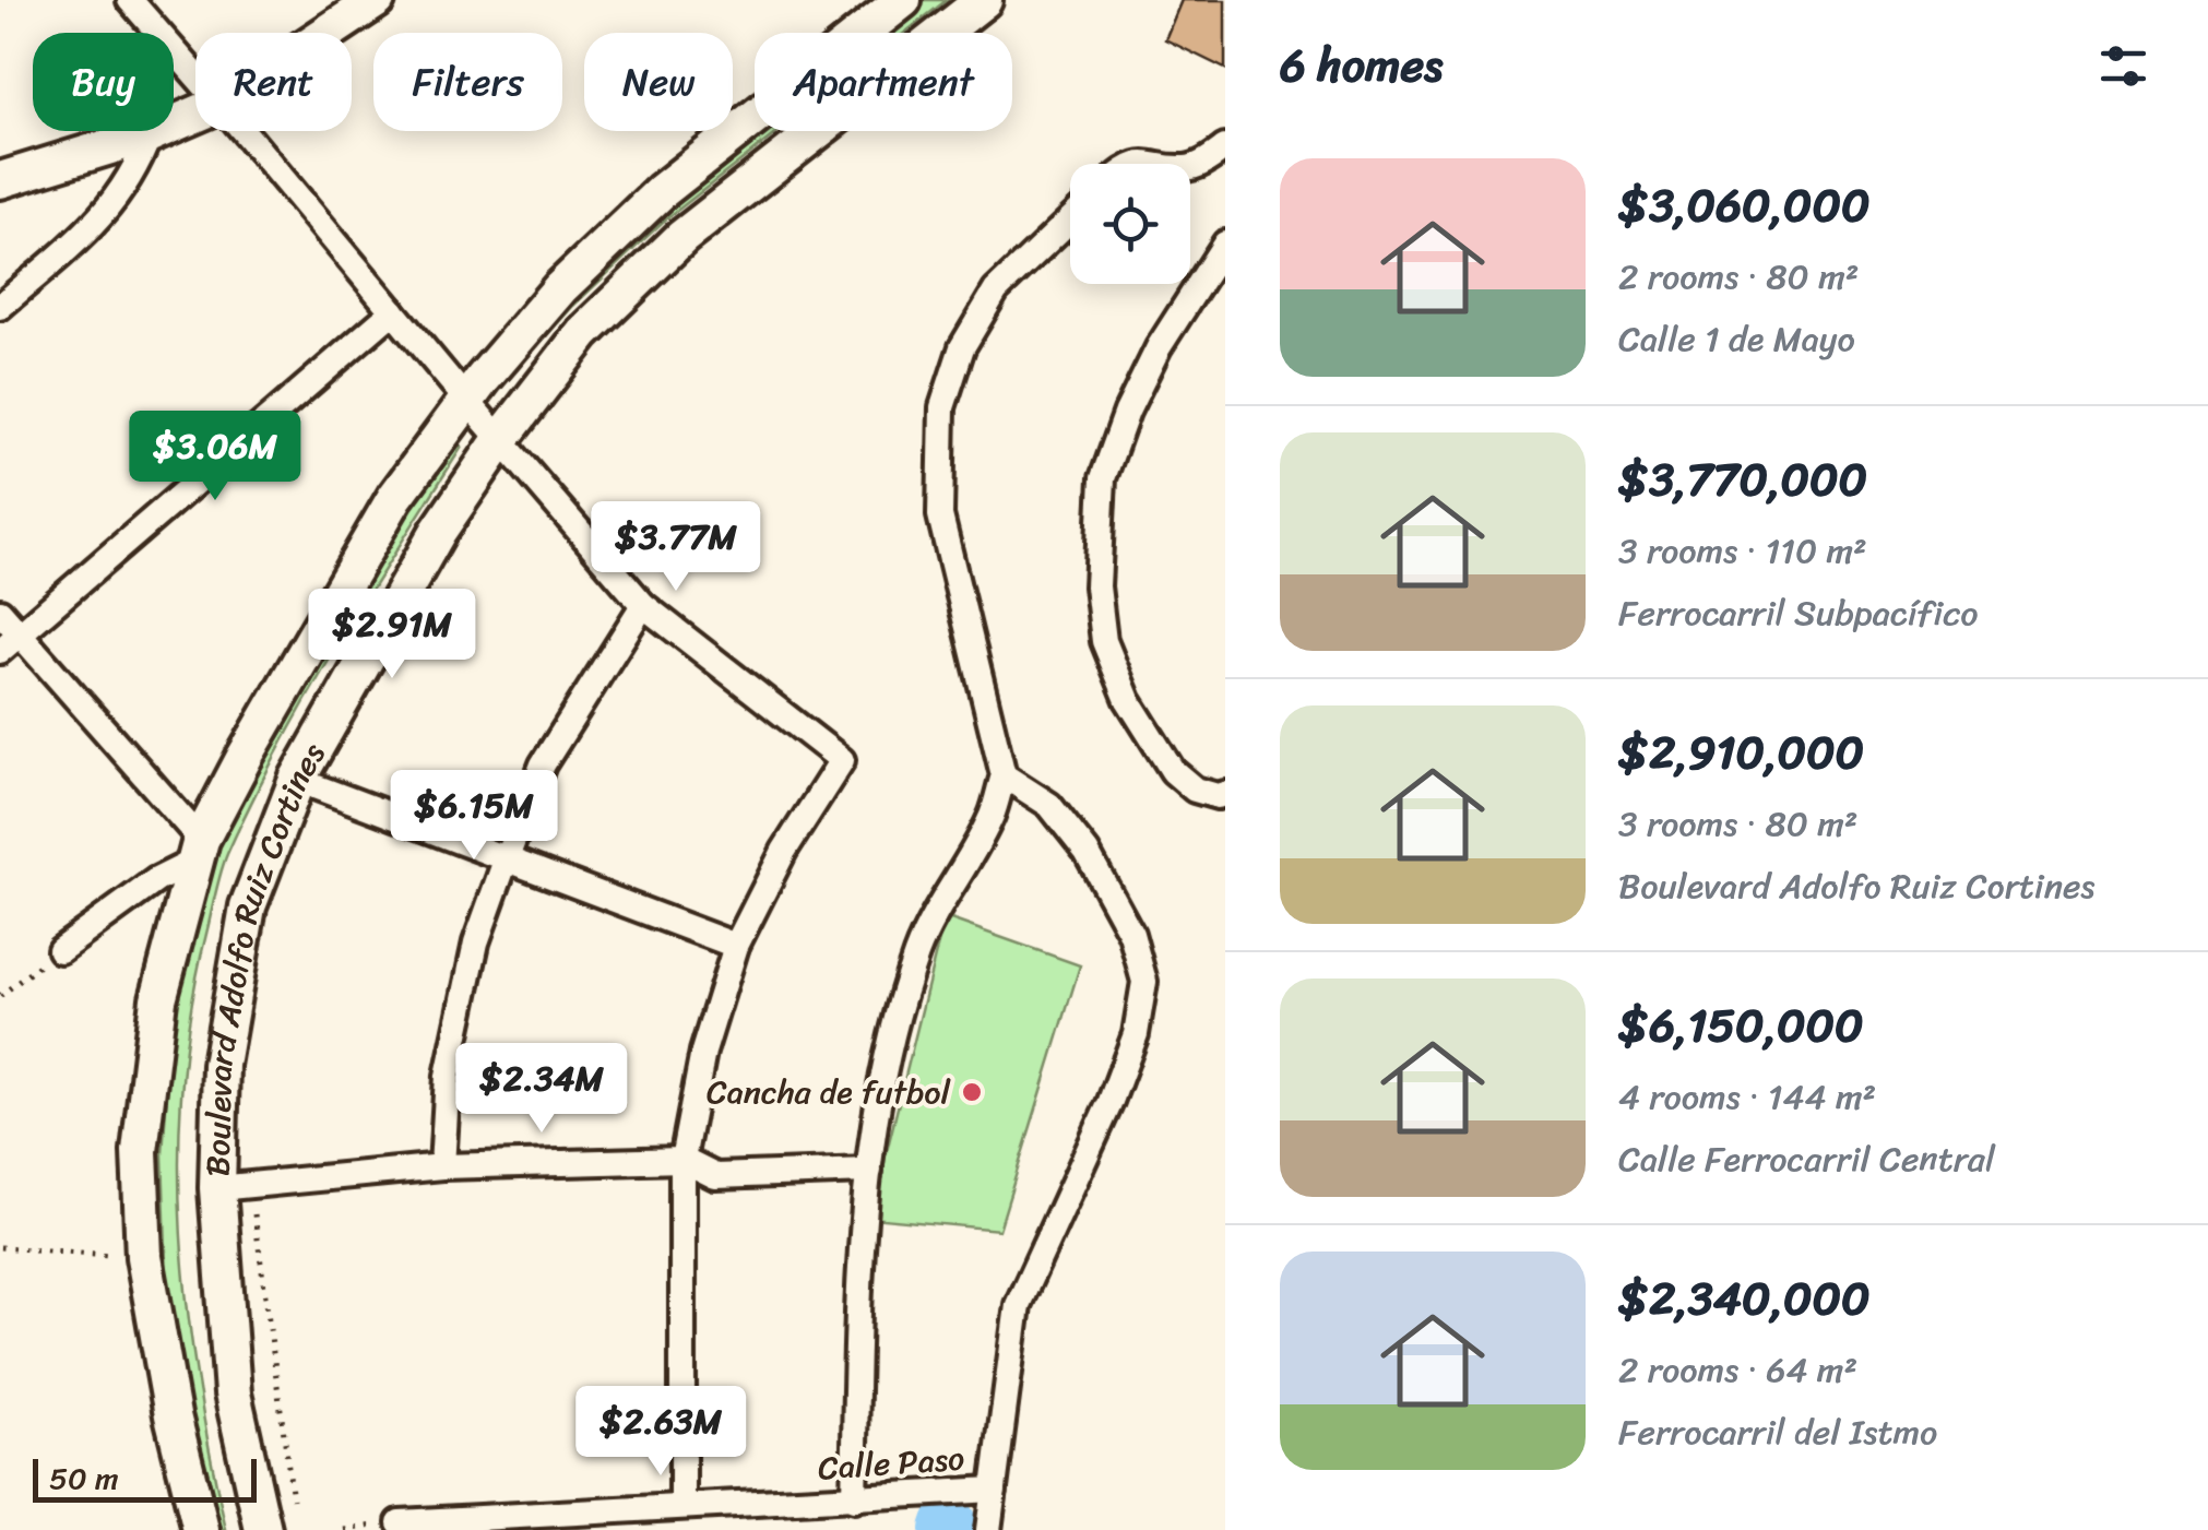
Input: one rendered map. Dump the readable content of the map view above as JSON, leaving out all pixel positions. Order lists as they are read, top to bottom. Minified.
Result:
{"streets":{"main road":["Boulevard Adolfo Ruiz Cortines"],"street":["Calle Paso"]},"places":["Cancha de futbol"],"scale_bar":"50 m","page":{"heading":"6 homes","chip":["Buy","Rent","Filters","New","Apartment"],"list":[{"name":"$3,060,000","note":"2 rooms · 80 m² · Calle 1 de Mayo"},{"name":"$3,770,000","note":"3 rooms · 110 m² · Ferrocarril Subpacífico"},{"name":"$2,910,000","note":"3 rooms · 80 m² · Boulevard Adolfo Ruiz Cortines"},{"name":"$6,150,000","note":"4 rooms · 144 m² · Calle Ferrocarril Central"},{"name":"$2,340,000","note":"2 rooms · 64 m² · Ferrocarril del Istmo"}],"price":["$3.06M","$3.77M","$2.91M","$6.15M","$2.34M","$2.63M"],"scale":"50 m"}}
